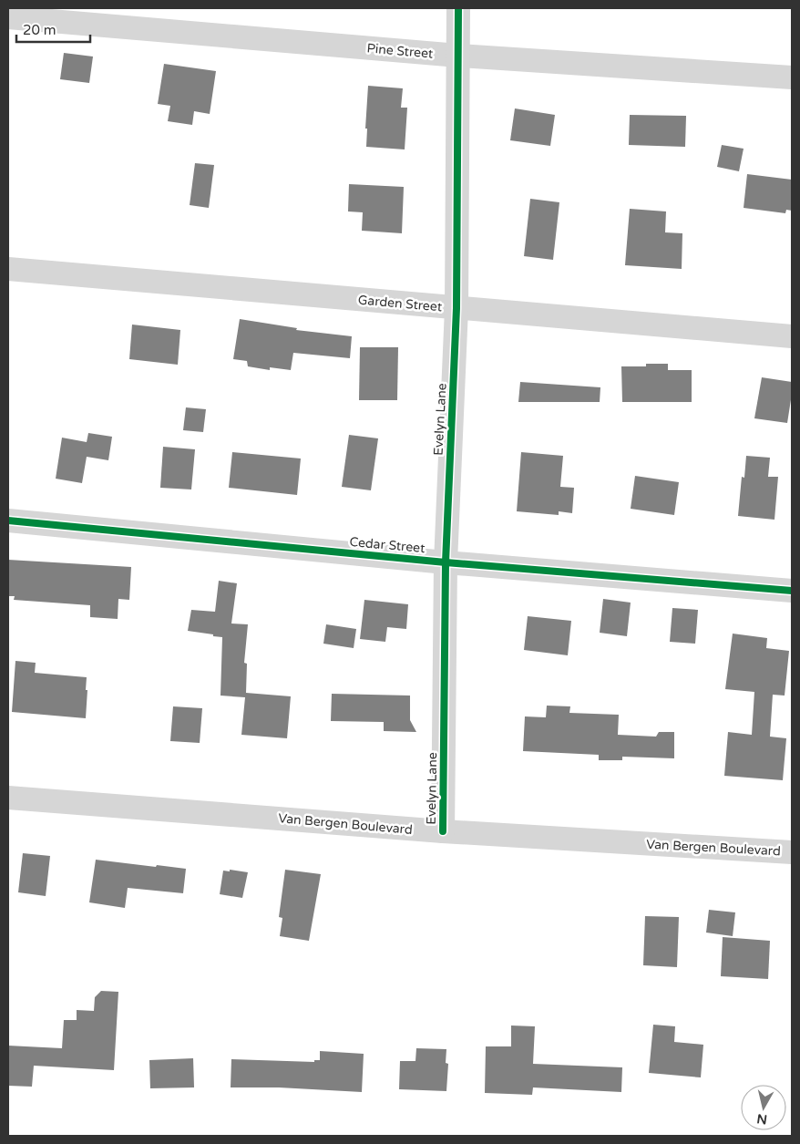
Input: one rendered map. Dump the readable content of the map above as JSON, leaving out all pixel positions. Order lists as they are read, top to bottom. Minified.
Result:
{"streets":{"street":["Pine Street","Garden Street","Evelyn Lane","Cedar Street","Van Bergen Boulevard"]},"crossings":[["Pine Street","Evelyn Lane"],["Garden Street","Evelyn Lane"],["Evelyn Lane","Cedar Street"],["Evelyn Lane","Van Bergen Boulevard"]],"scale_bar":"20 m","north":"bottom"}
